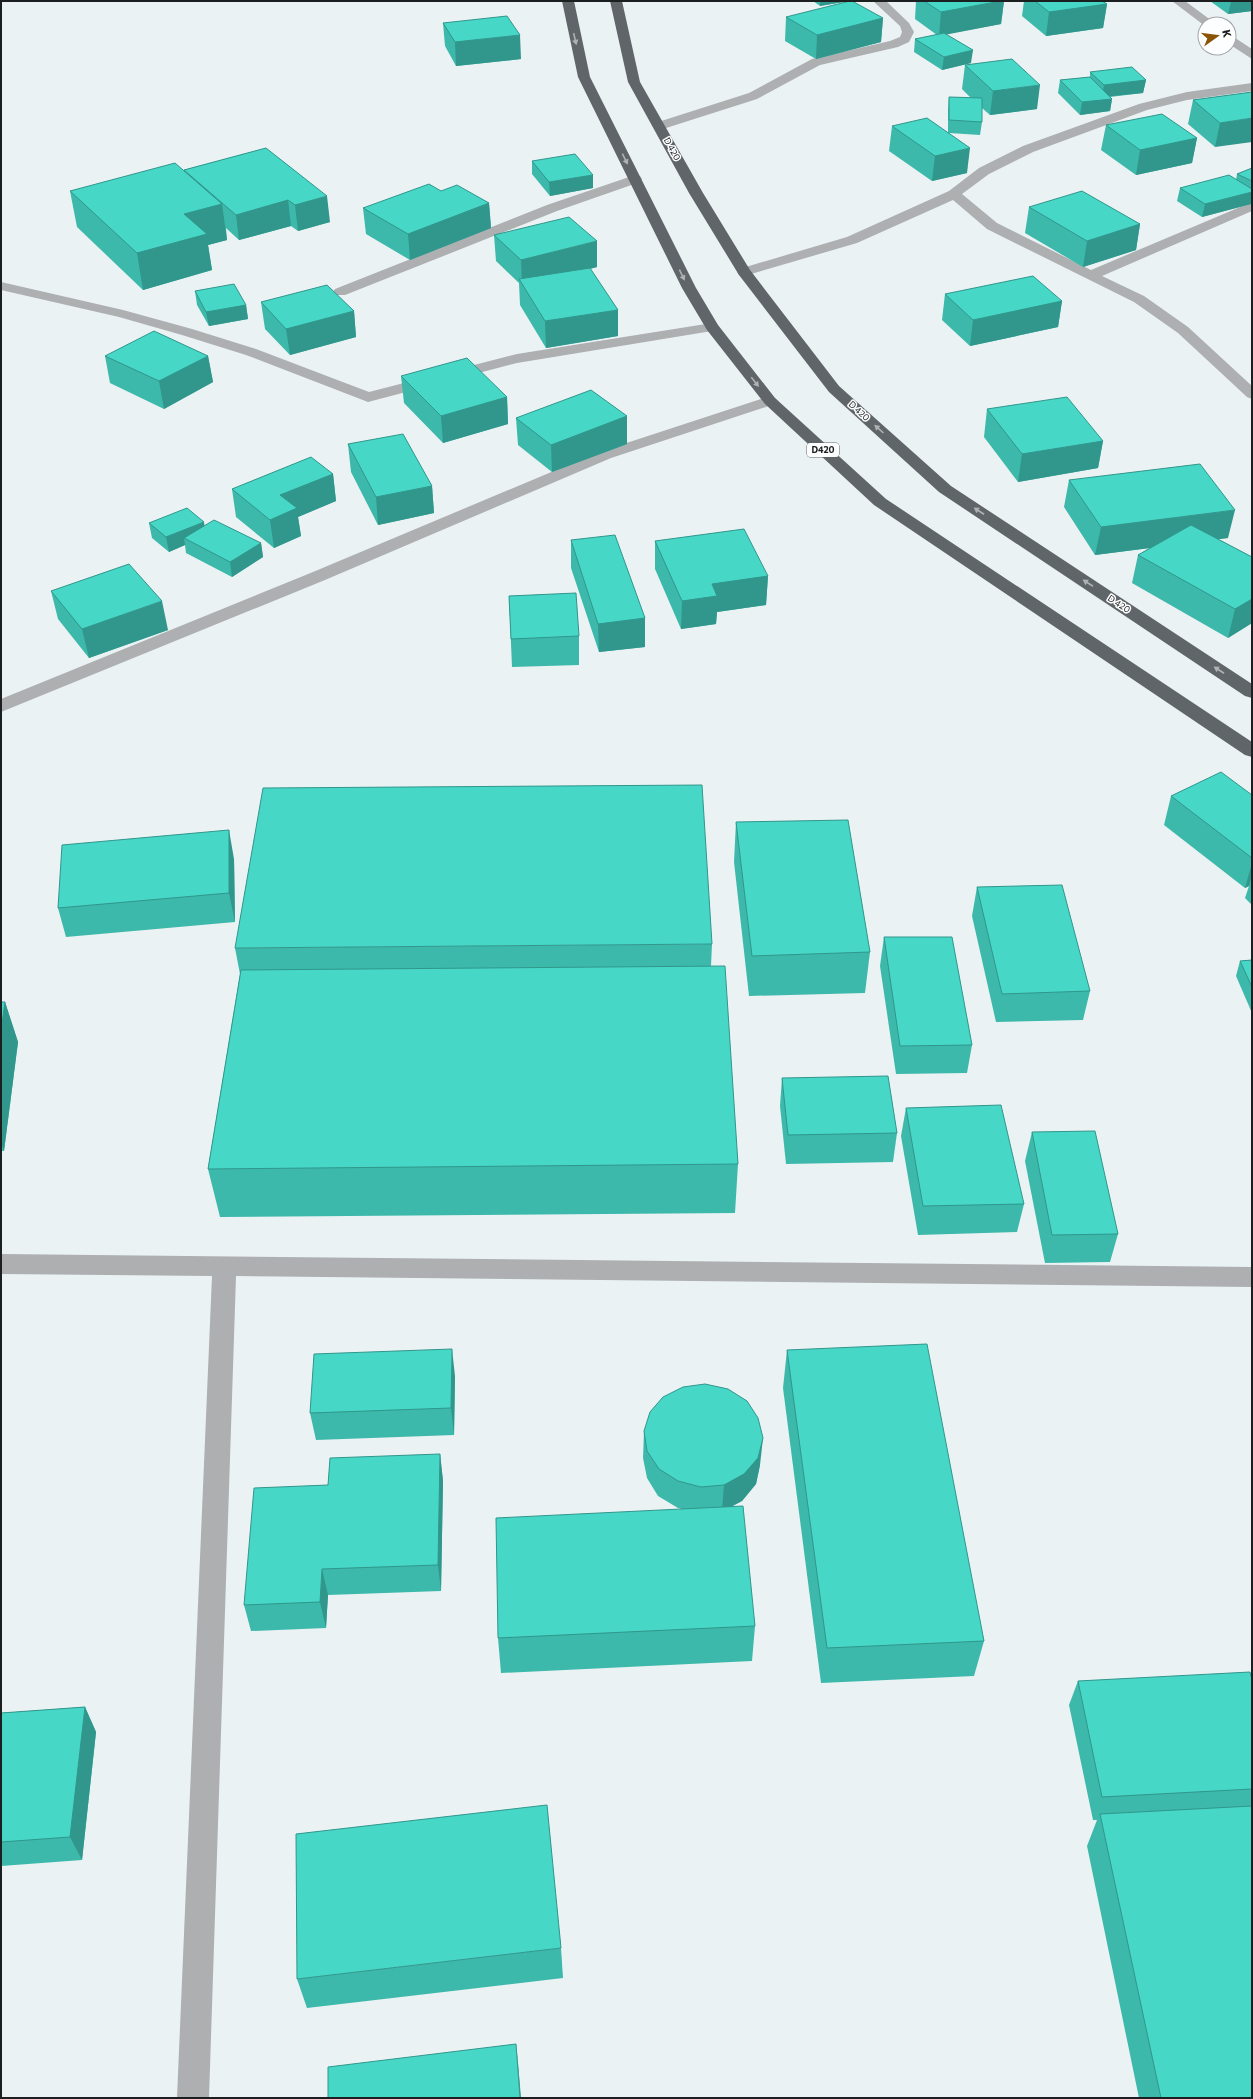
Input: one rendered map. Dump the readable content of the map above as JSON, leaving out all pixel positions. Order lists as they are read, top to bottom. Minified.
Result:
{"streets":{"highway":["D 420","D420"]},"north":"right"}
